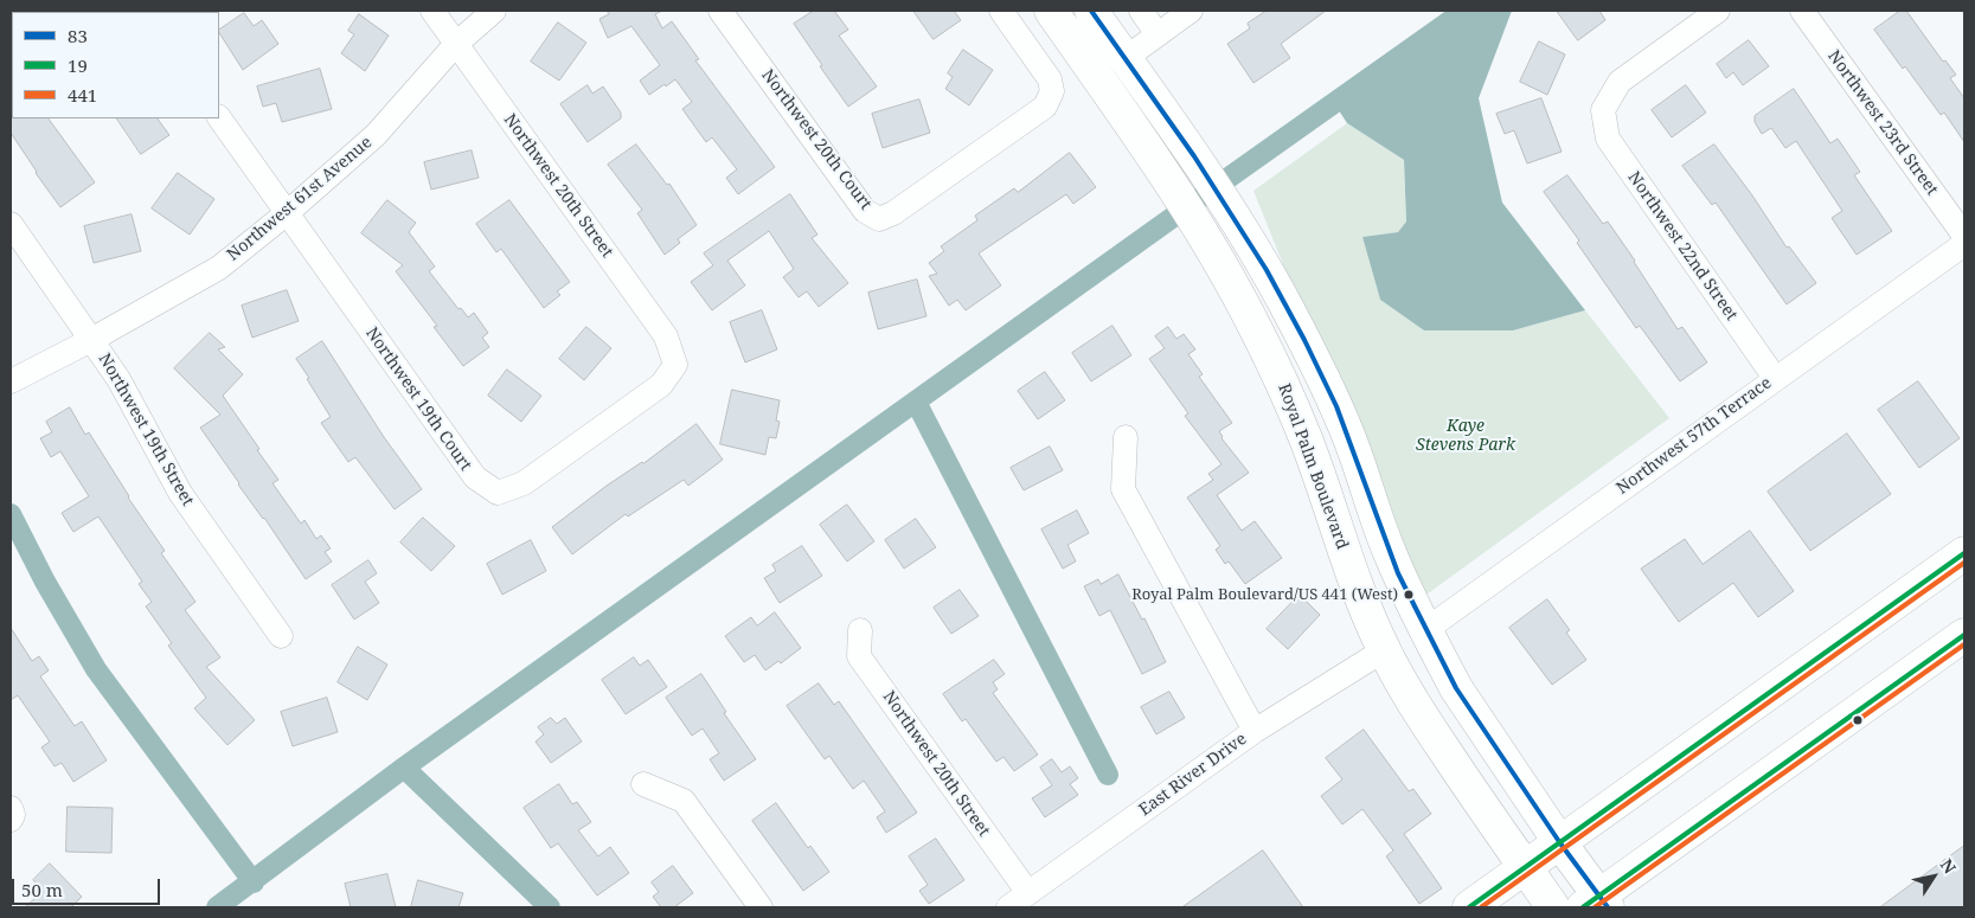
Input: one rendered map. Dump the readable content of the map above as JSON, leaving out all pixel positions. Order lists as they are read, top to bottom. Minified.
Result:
{"streets":{"main road":["Royal Palm Boulevard"],"street":["Northwest 23rd Street","Northwest 20th Court","Northwest 20th Street","Northwest 61st Avenue","Northwest 22nd Street","Northwest 19th Court","Northwest 19th Street","Northwest 57th Terrace","East River Drive"]},"crossings":[["Northwest 20th Street","Northwest 61st Avenue"],["Northwest 20th Street","Northwest 19th Court"],["Northwest 20th Street","East River Drive"],["Northwest 61st Avenue","Northwest 19th Court"],["Northwest 61st Avenue","Northwest 19th Street"],["Northwest 22nd Street","Northwest 57th Terrace"],["Royal Palm Boulevard","East River Drive"]],"parks":["Kaye Stevens Park"],"places":["Royal Palm Boulevard/US 441 (West)"],"lines":["transit line 83","transit line 19","transit line 441"],"legend":["83","19","441"],"scale_bar":"50 m","north":"top right"}
